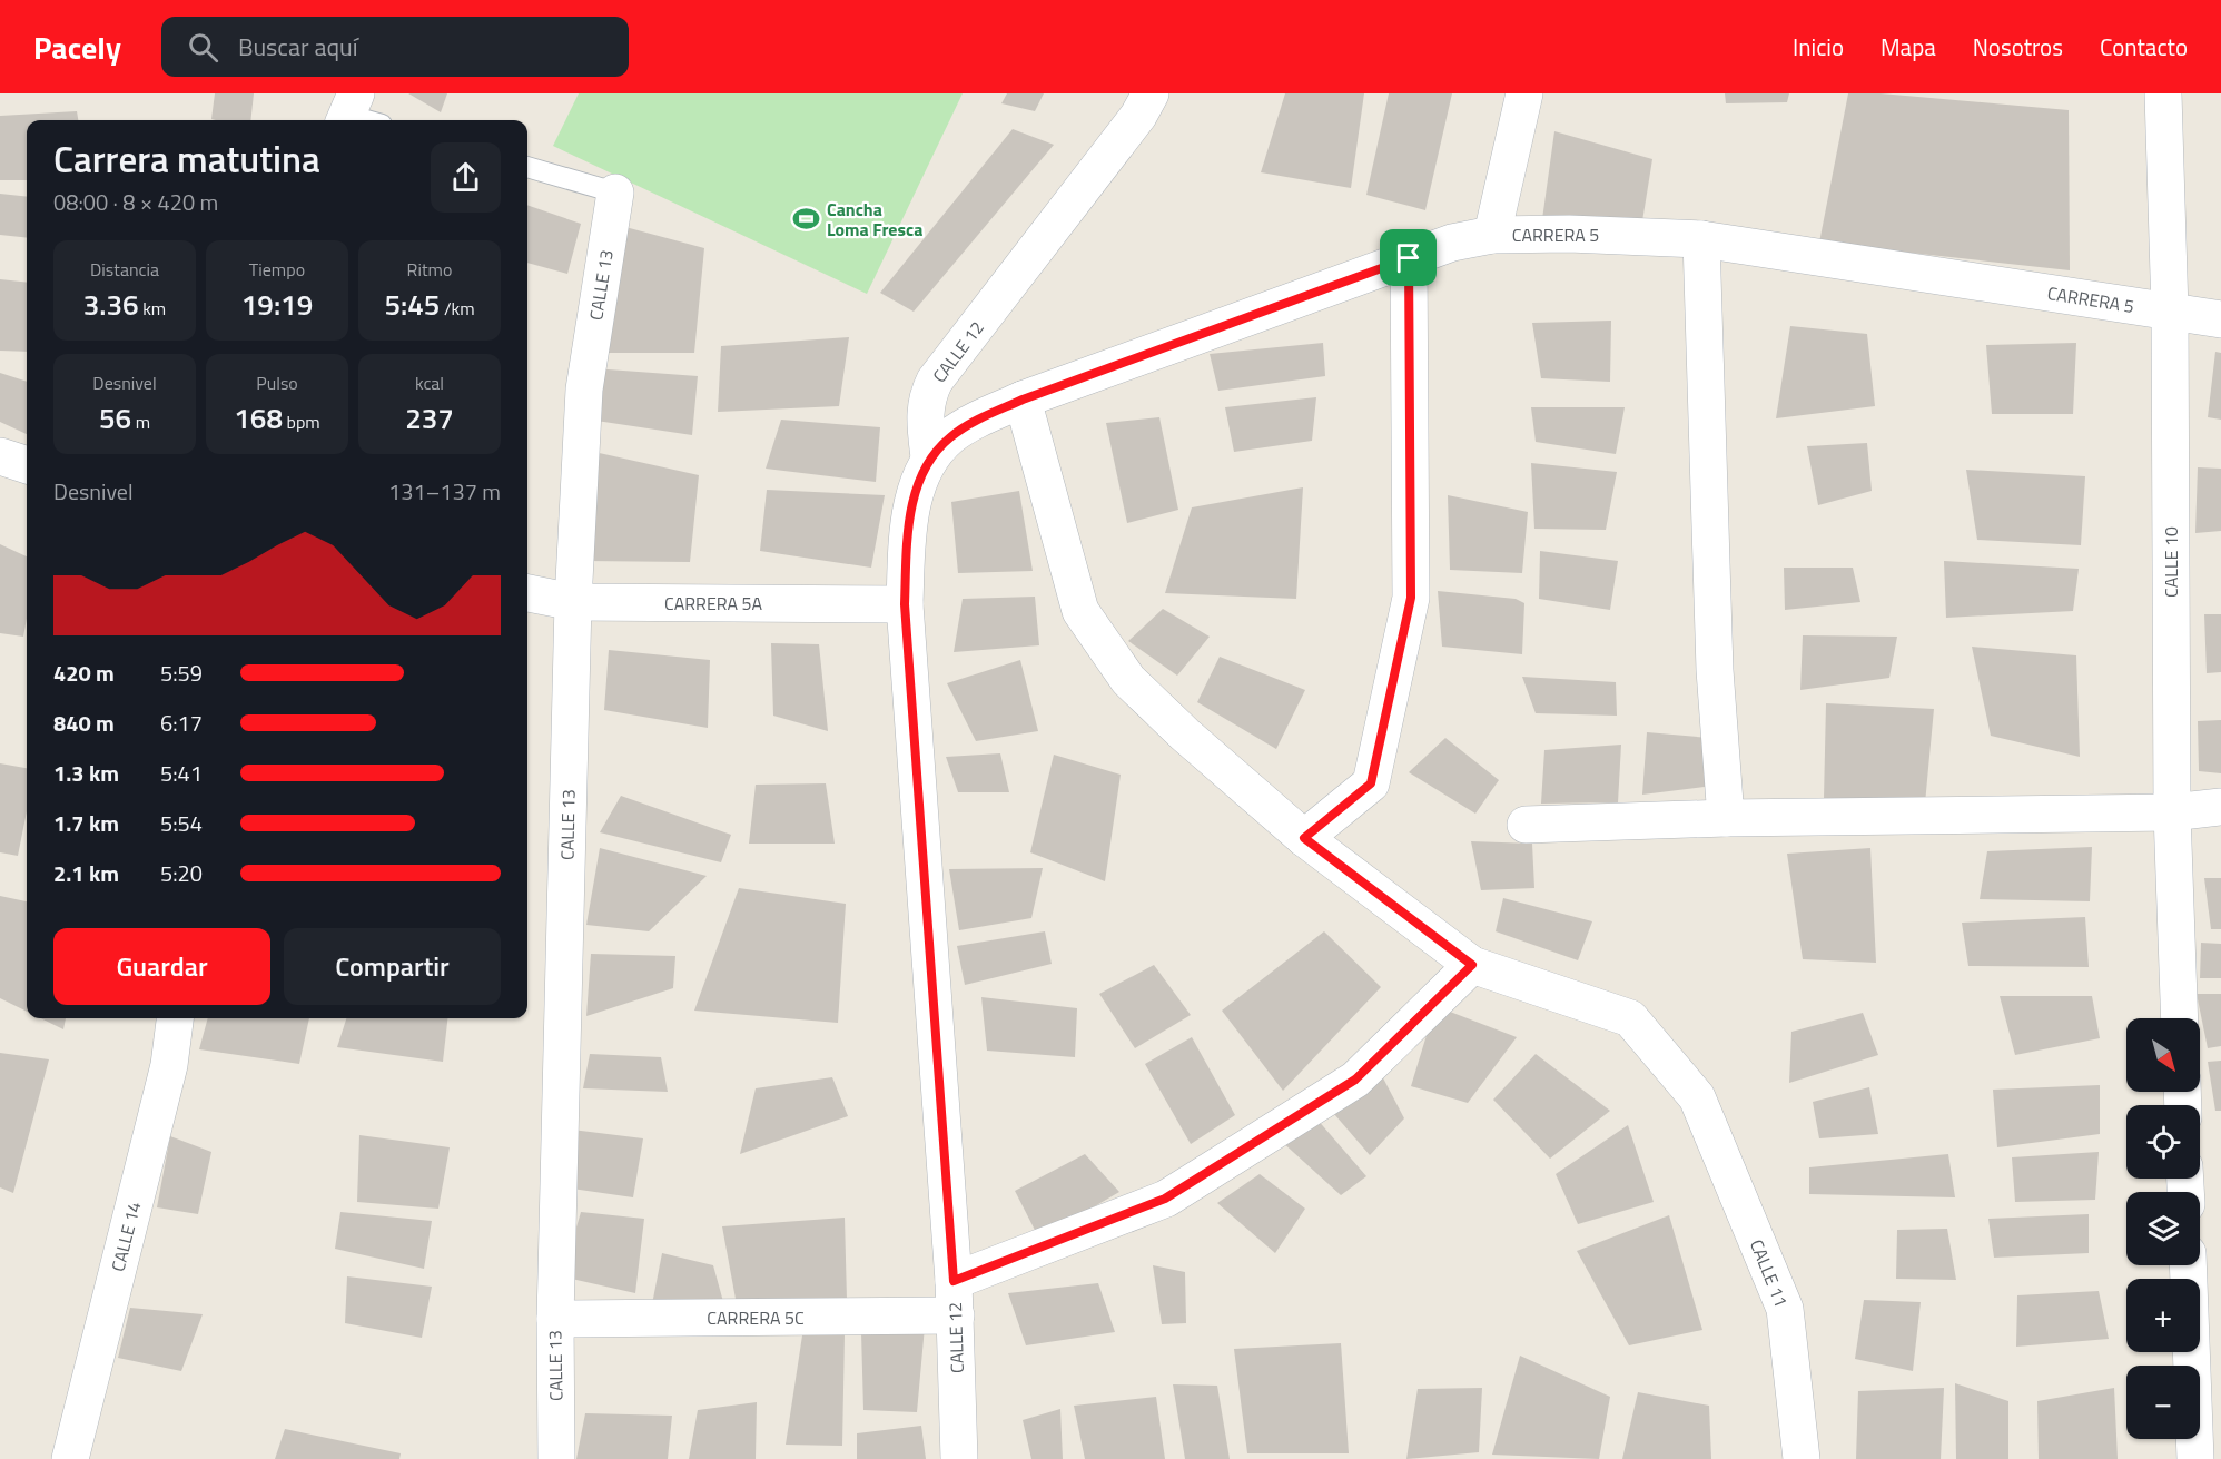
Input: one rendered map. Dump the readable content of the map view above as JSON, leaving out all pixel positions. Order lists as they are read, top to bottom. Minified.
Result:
{"streets":{"street":["CARRERA 5","CALLE 13","CALLE 12","CALLE 10","CARRERA 5A","CALLE 14","CALLE 11","CARRERA 5C"]},"crossings":[["CARRERA 5","CALLE 12"],["CARRERA 5","CALLE 10"],["CARRERA 5","CALLE 11"],["CALLE 13","CARRERA 5A"],["CALLE 13","CARRERA 5C"],["CALLE 12","CARRERA 5A"],["CALLE 12","CARRERA 5C"]],"places":{"sports":["Cancha Loma Fresca"]},"north":"bottom right","page":{"header":"Pacely","search":"Buscar aquí","nav":["Inicio","Mapa","Nosotros","Contacto"],"heading":["Carrera matutina","08:00 · 8 × 420 m"],"stats":[["Distancia","3.36 km"],["Tiempo","19:19"],["Ritmo","5:45 /km"],["Desnivel","56 m"],["Pulso","168 bpm"],["kcal","237"]],"chart":["Desnivel","131–137 m"],"list":[{"name":"420 m","note":"5:59"},{"name":"840 m","note":"6:17"},{"name":"1.3 km","note":"5:41"},{"name":"1.7 km","note":"5:54"},{"name":"2.1 km","note":"5:20"}],"buttons":["Guardar","Compartir"],"map_buttons":["+","−"]}}
